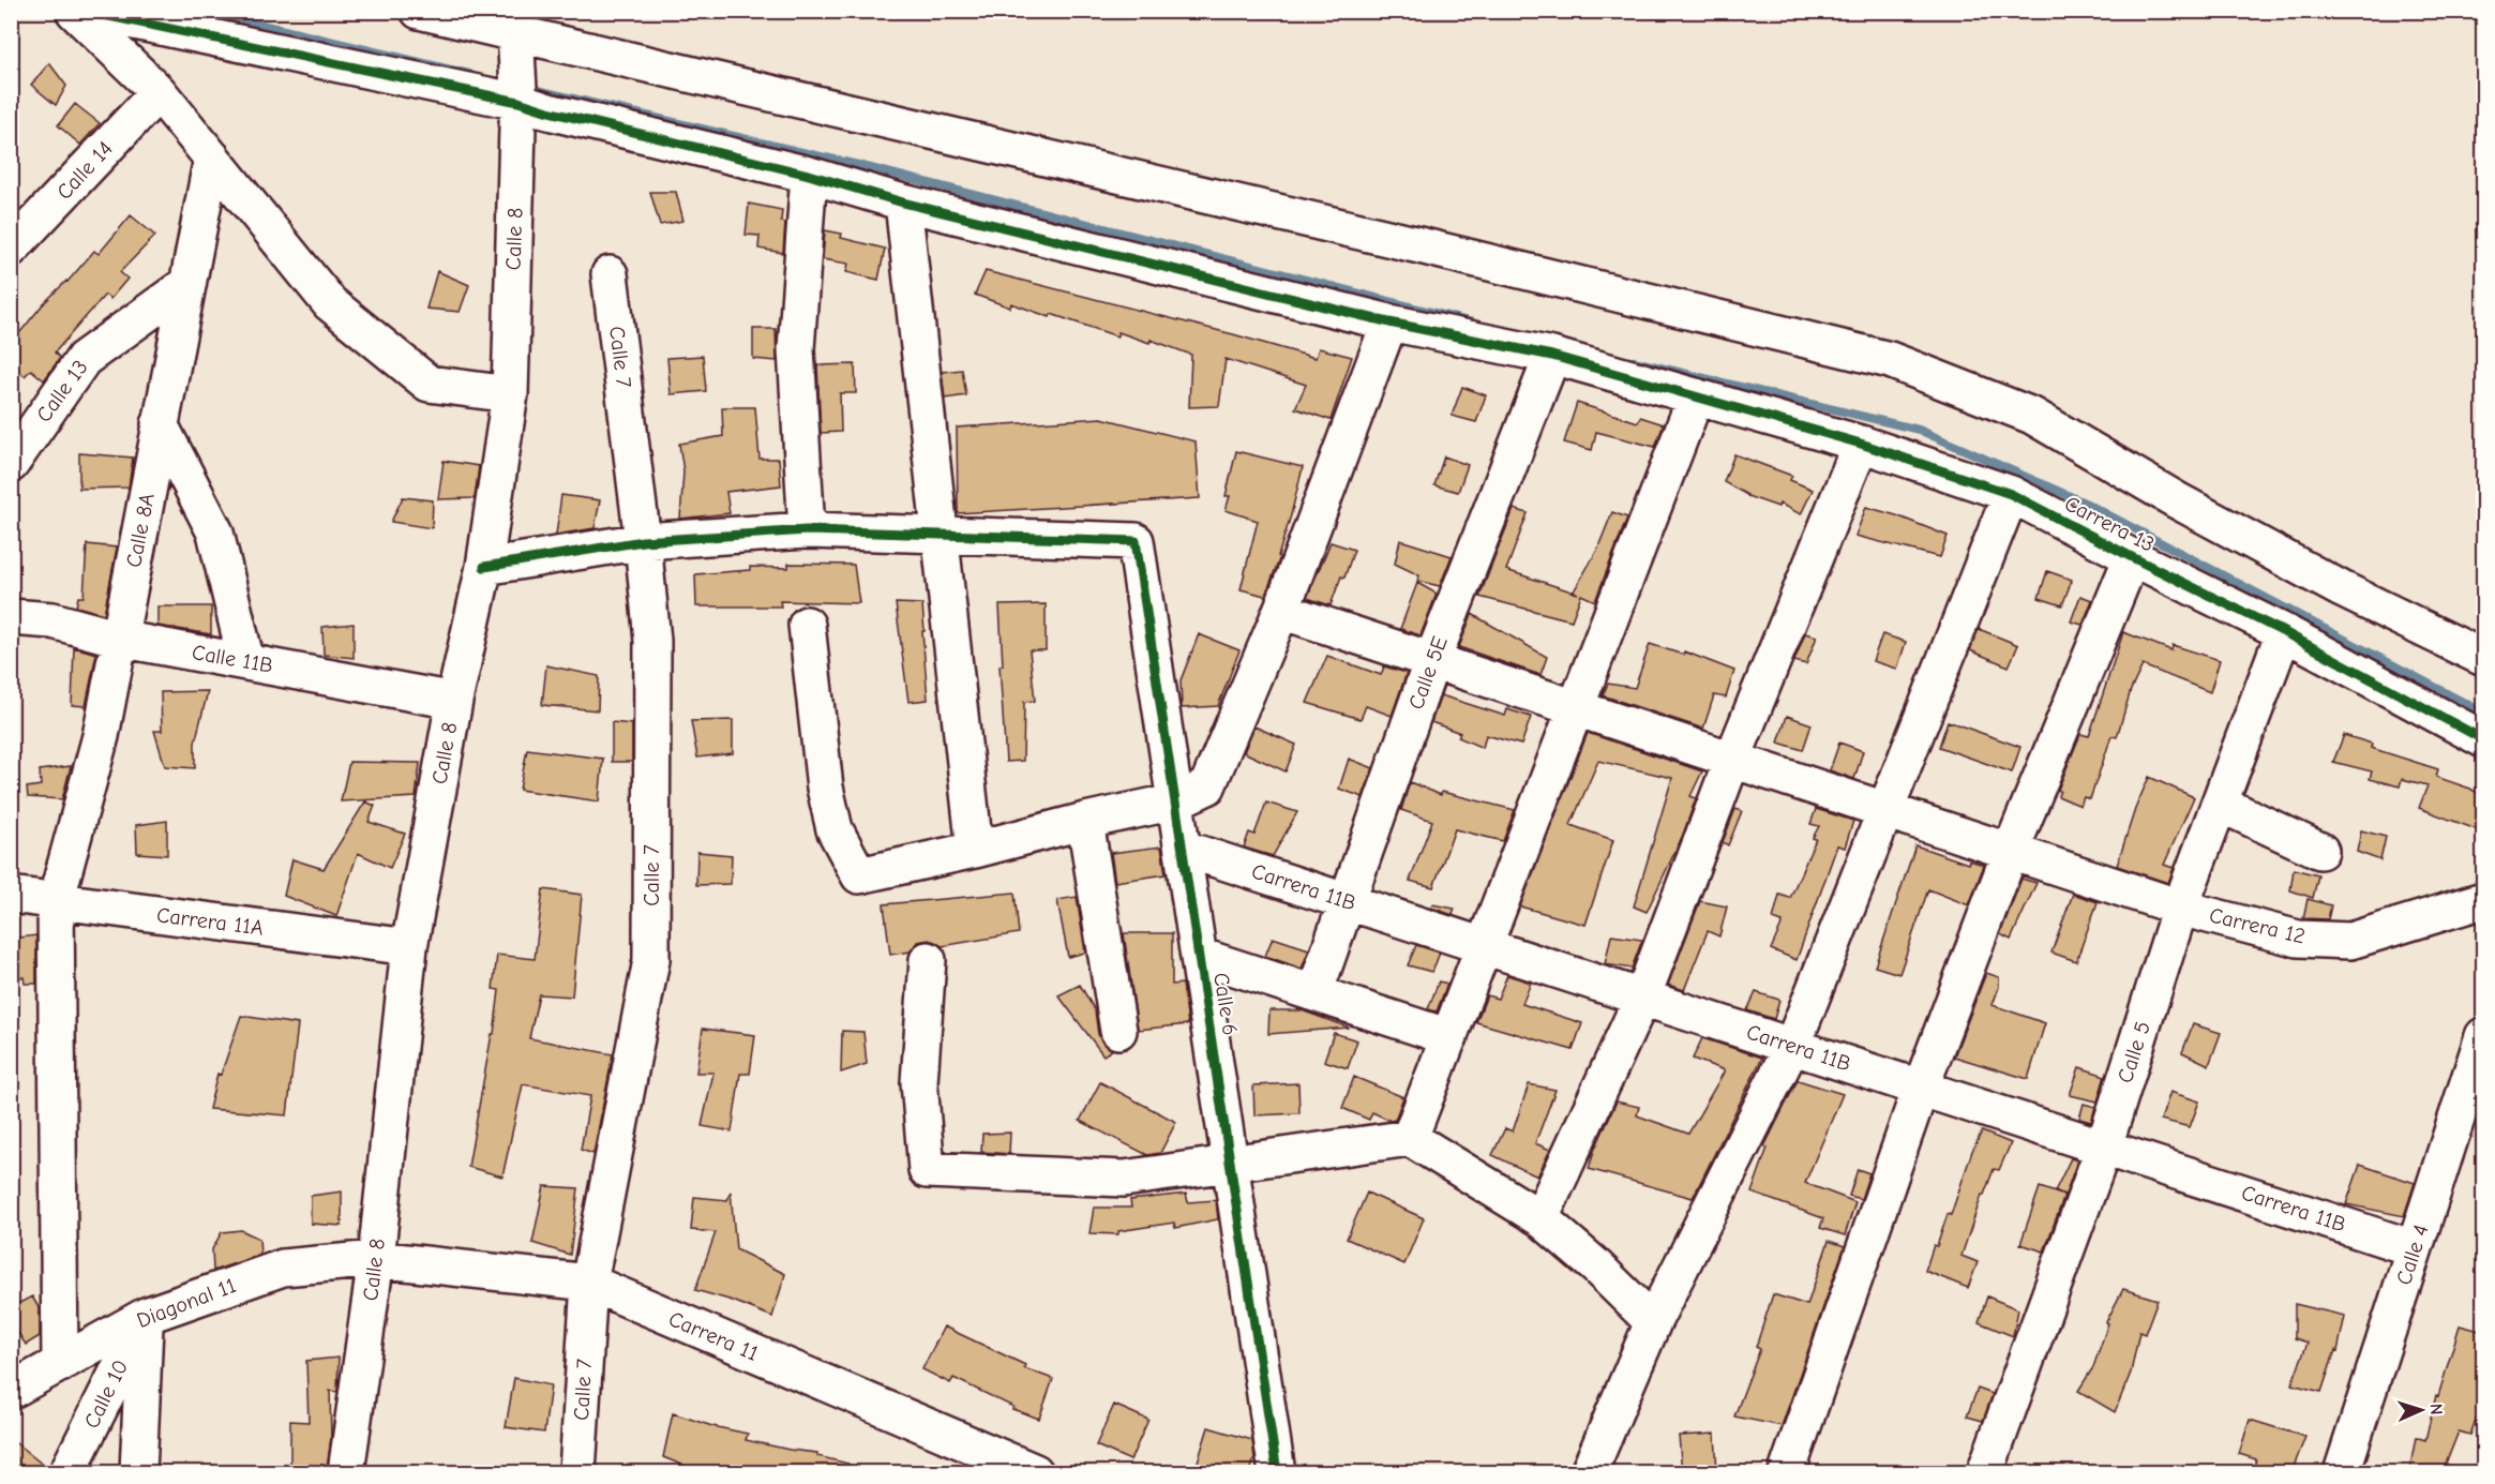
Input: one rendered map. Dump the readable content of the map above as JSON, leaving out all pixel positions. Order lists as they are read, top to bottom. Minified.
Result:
{"streets":{"street":["Calle 14","Calle 8","Calle 7","Calle 13","Carrera 13","Calle 8A","Calle 11B","Calle 5E","Carrera 11B","Carrera 11A","Carrera 12","Calle 6","Calle 5","Calle 4","Diagonal 11","Carrera 11","Calle 10"]},"crossings":[["Calle 8","Carrera 13"],["Calle 8","Calle 11B"],["Calle 8","Carrera 11A"],["Calle 8","Diagonal 11"],["Calle 8","Carrera 11"],["Calle 7","Carrera 11"],["Calle 13","Calle 8A"],["Carrera 13","Calle 5E"],["Carrera 13","Calle 5"],["Calle 8A","Calle 11B"],["Calle 8A","Carrera 11A"],["Calle 8A","Diagonal 11"],["Calle 5E","Carrera 11B"],["Calle 5E","Carrera 12"],["Carrera 11B","Calle 6"],["Carrera 11B","Calle 5"],["Carrera 11B","Calle 4"],["Carrera 12","Calle 5"],["Diagonal 11","Carrera 11"],["Diagonal 11","Calle 10"]],"north":"right"}
